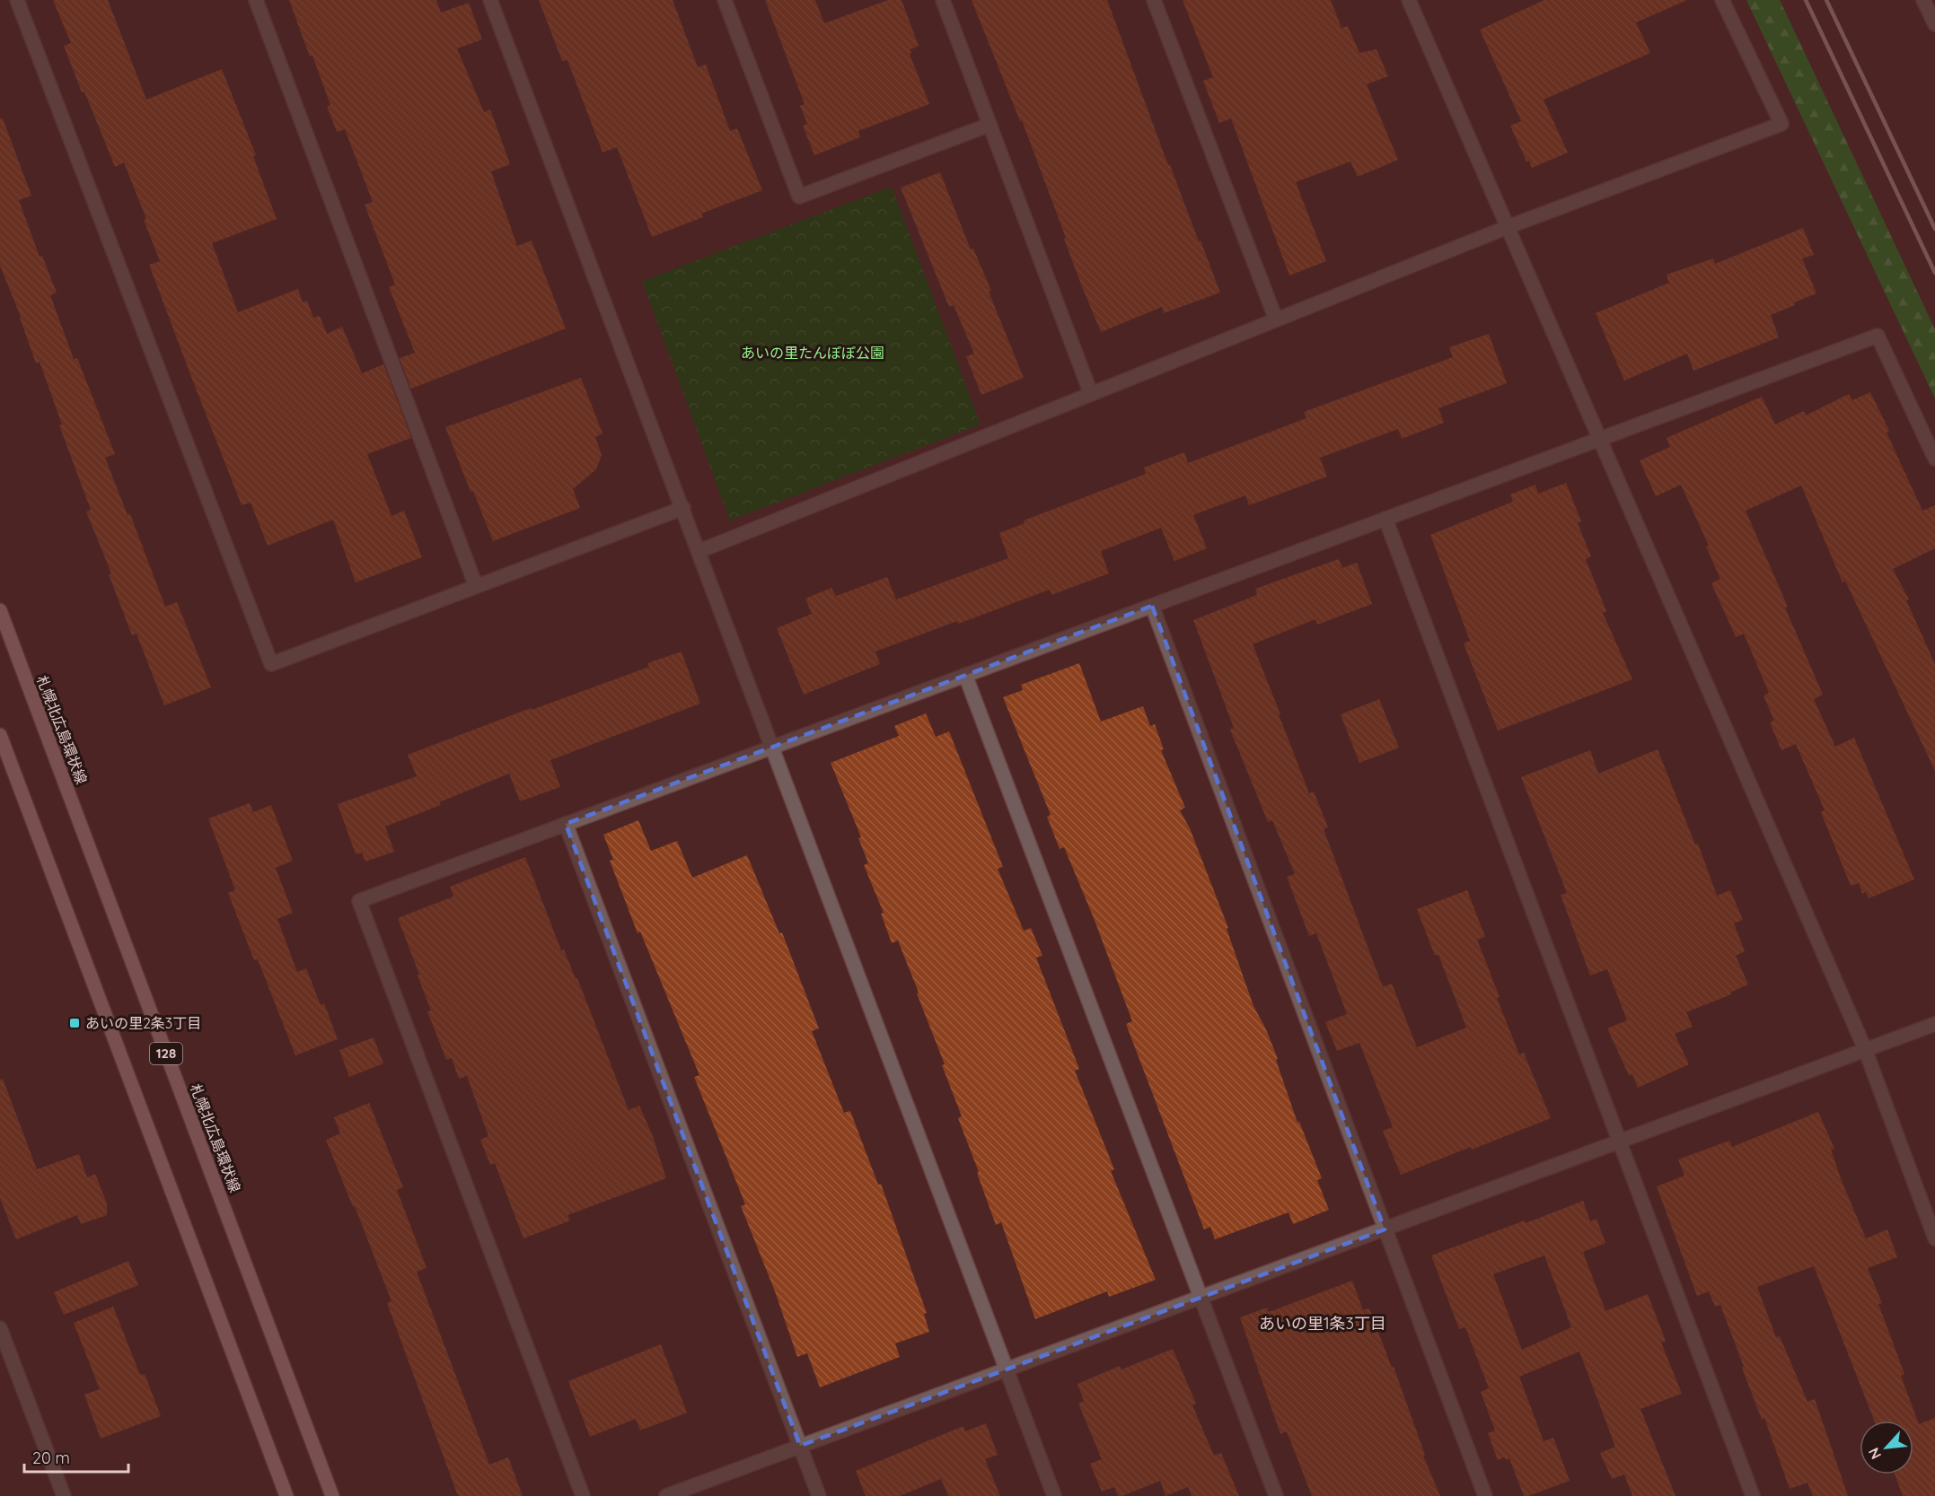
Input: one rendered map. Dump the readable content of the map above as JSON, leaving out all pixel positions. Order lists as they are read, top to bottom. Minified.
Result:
{"streets":{"main road":["札幌北広島環状線","128"]},"districts":["あいの里1条3丁目"],"parks":["あいの里たんぽぽ公園"],"places":{"transit":["あいの里2条3丁目"]},"scale_bar":"20 m","north":"bottom left"}
